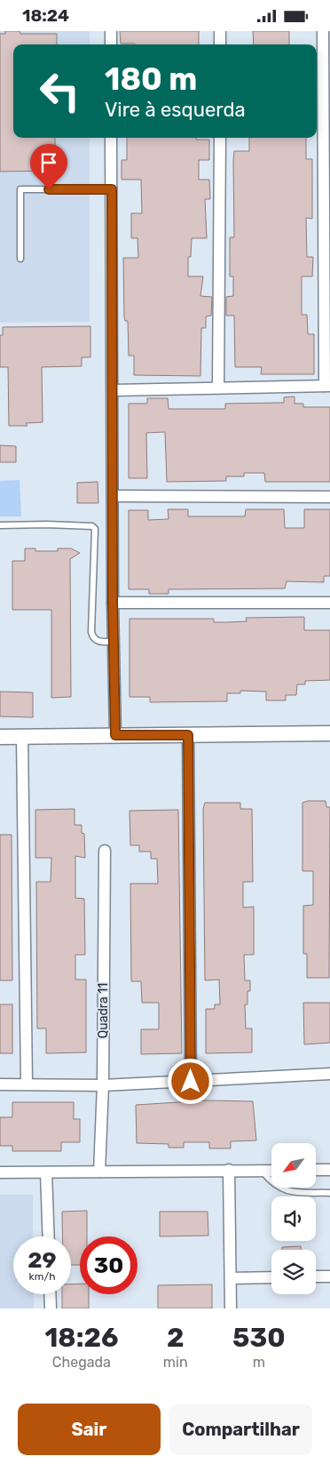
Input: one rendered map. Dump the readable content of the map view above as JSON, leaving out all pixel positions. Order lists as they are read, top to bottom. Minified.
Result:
{"streets":{"street":["Quadra 11"]},"north":"bottom left","page":{"status":"18:24","turn":["180 m","Vire à esquerda"],"speed":"29 km/h","limit":"30","eta":["18:26","Chegada","2","min","530","m"],"buttons":["Sair","Compartilhar"]}}
